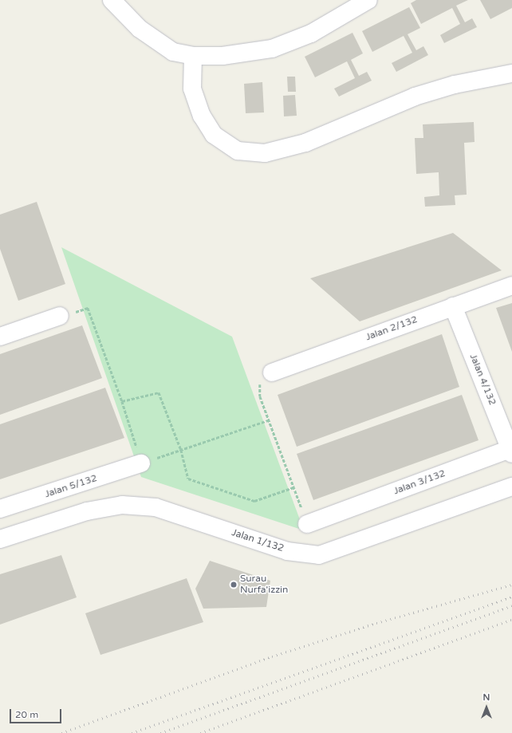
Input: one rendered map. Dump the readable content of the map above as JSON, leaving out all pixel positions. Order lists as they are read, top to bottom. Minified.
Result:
{"streets":{"street":["Jalan 2/132","Jalan 4/132","Jalan 3/132","Jalan 5/132","Jalan 1/132"]},"crossings":[["Jalan 2/132","Jalan 4/132"],["Jalan 4/132","Jalan 3/132"]],"places":["Surau Nurfa'izzin"],"scale_bar":"20 m","north":"top"}
